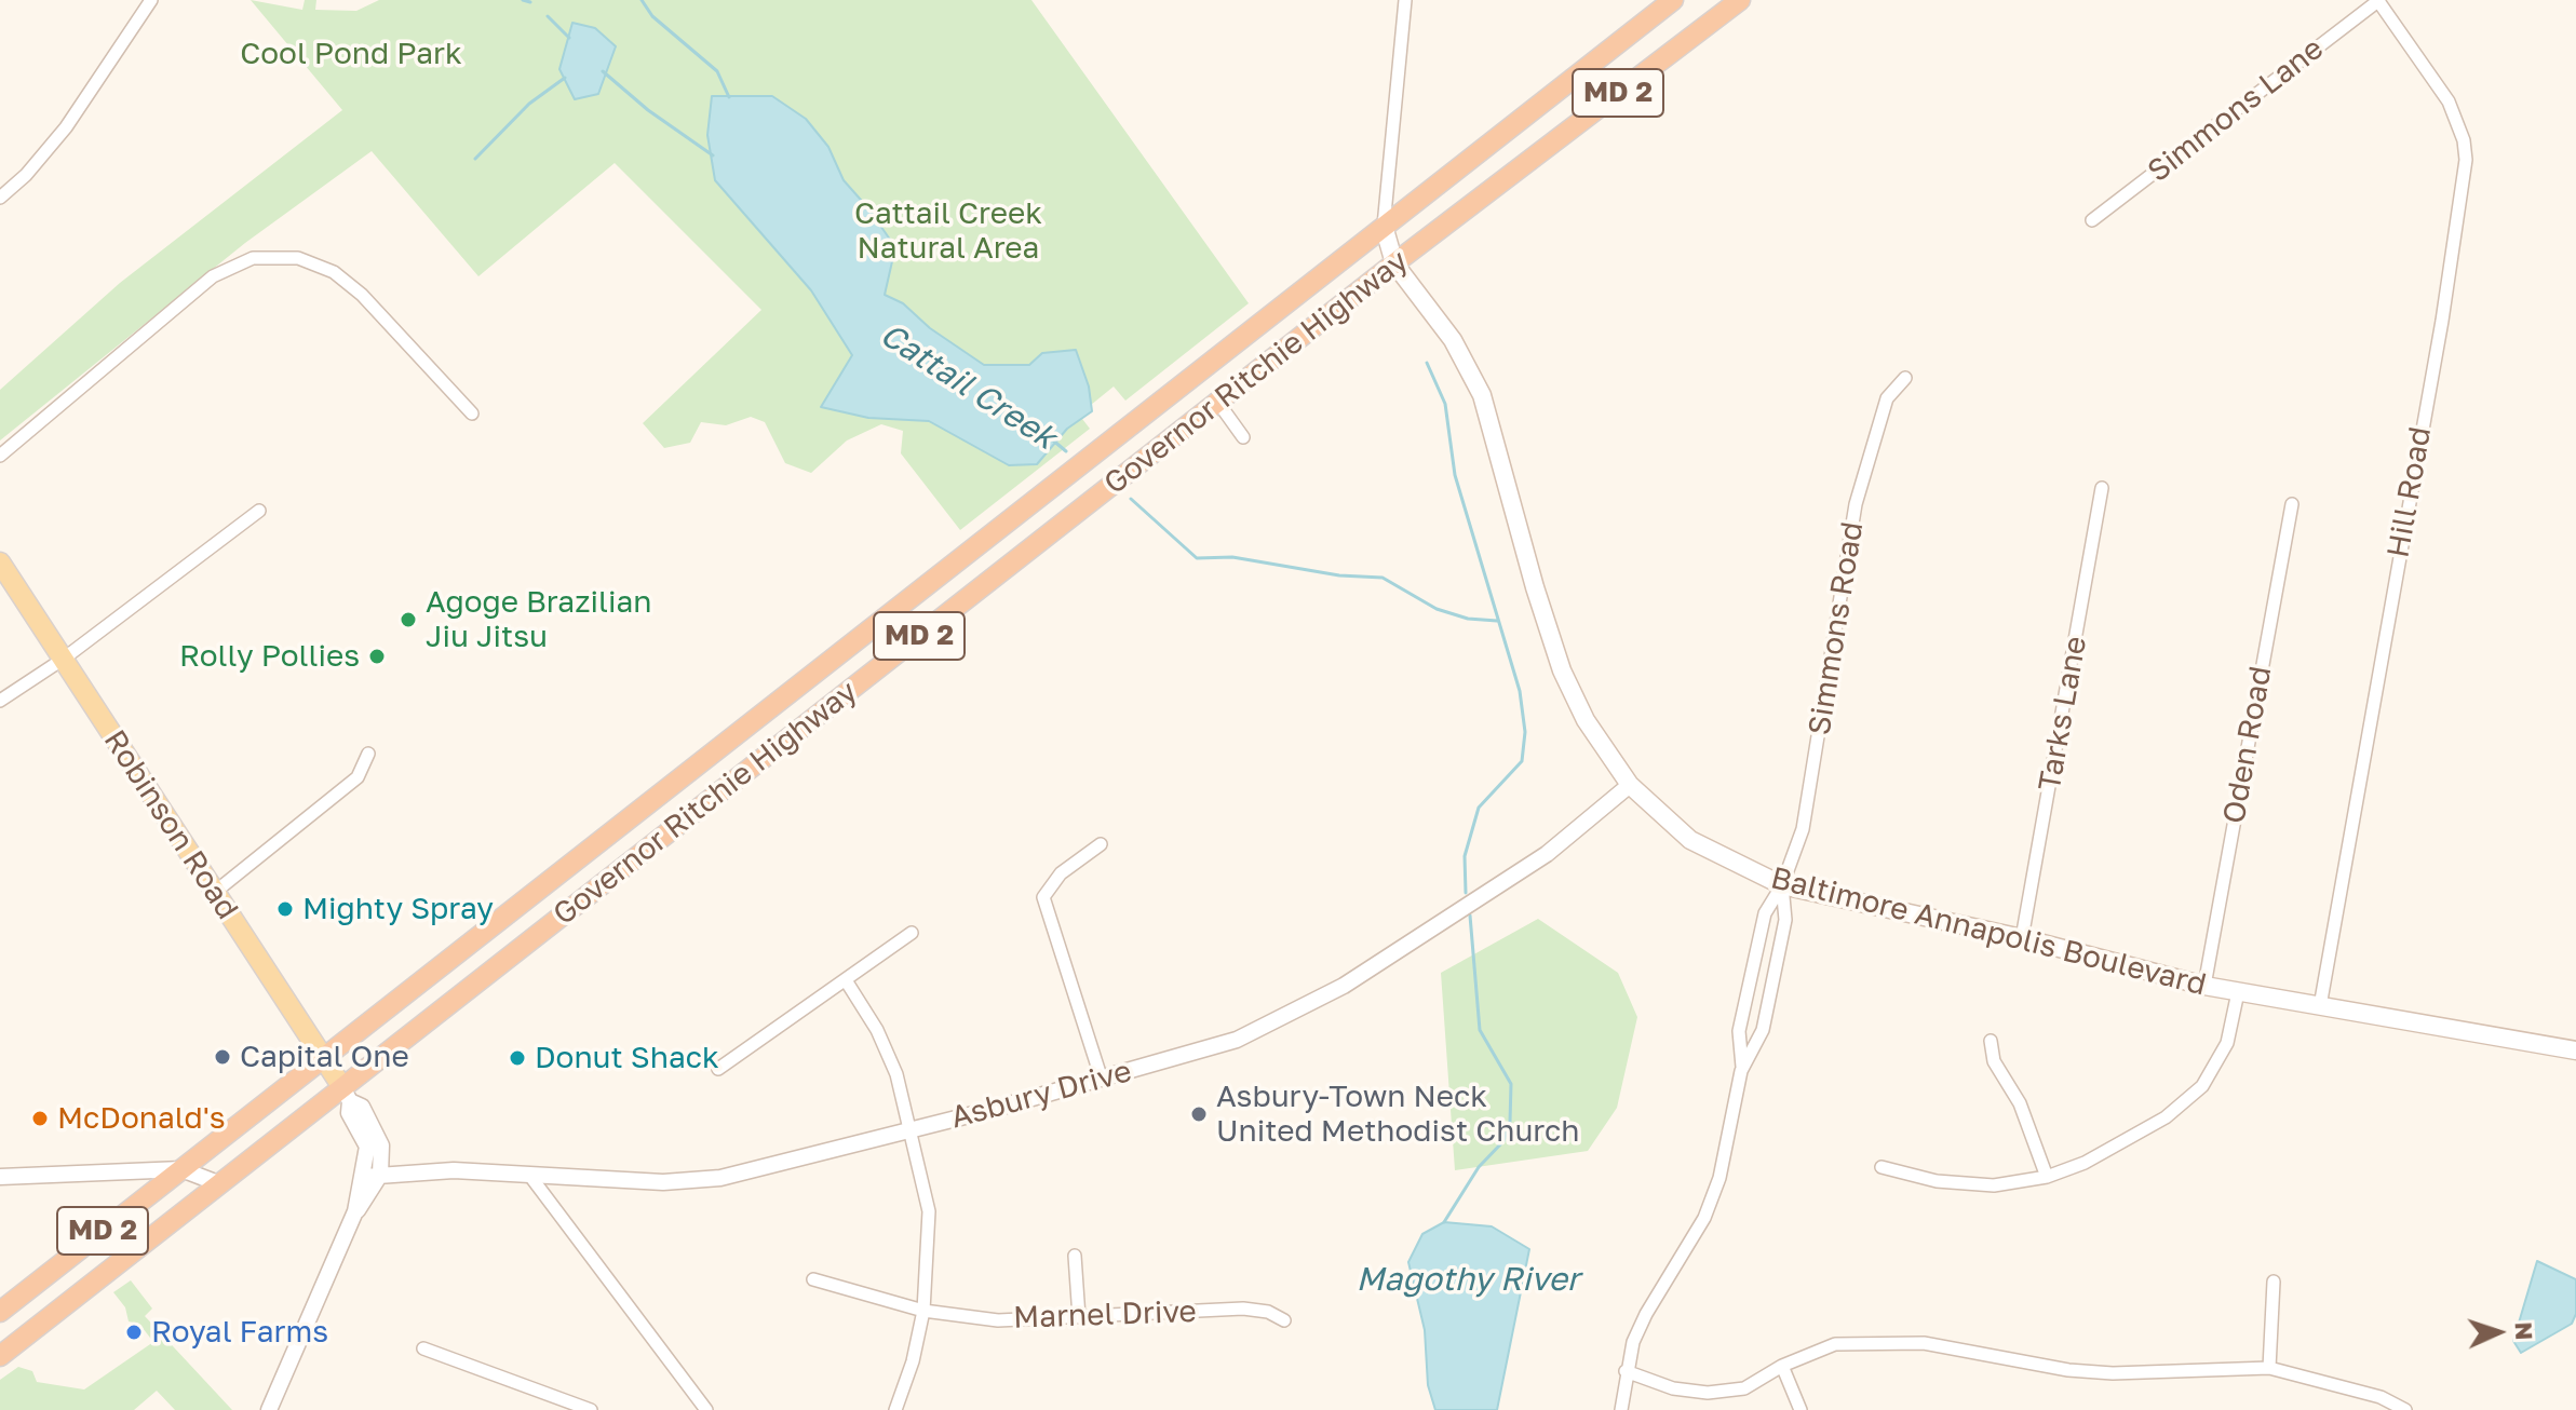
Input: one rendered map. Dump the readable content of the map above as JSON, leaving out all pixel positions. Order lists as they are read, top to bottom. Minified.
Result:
{"streets":{"highway":["MD 2","Governor Ritchie Highway"],"main road":["Robinson Road","Baltimore Annapolis Boulevard"],"street":["Simmons Lane","Hill Road","Simmons Road","Tarks Lane","Oden Road","Asbury Drive","Marnel Drive"]},"crossings":[["MD 2","Governor Ritchie Highway"],["MD 2","Baltimore Annapolis Boulevard"],["Simmons Lane","Hill Road"],["Governor Ritchie Highway","Robinson Road"],["Governor Ritchie Highway","Baltimore Annapolis Boulevard"],["Hill Road","Baltimore Annapolis Boulevard"],["Simmons Road","Baltimore Annapolis Boulevard"],["Tarks Lane","Baltimore Annapolis Boulevard"],["Oden Road","Baltimore Annapolis Boulevard"],["Baltimore Annapolis Boulevard","Asbury Drive"]],"water":["Cattail Creek","Magothy River"],"parks":["Cool Pond Park","Cattail Creek Natural Area"],"places":["Agoge Brazilian Jiu Jitsu","Rolly Pollies","Mighty Spray","Capital One","Donut Shack","Asbury-Town Neck United Methodist Church","McDonald's","Royal Farms"],"north":"right"}
